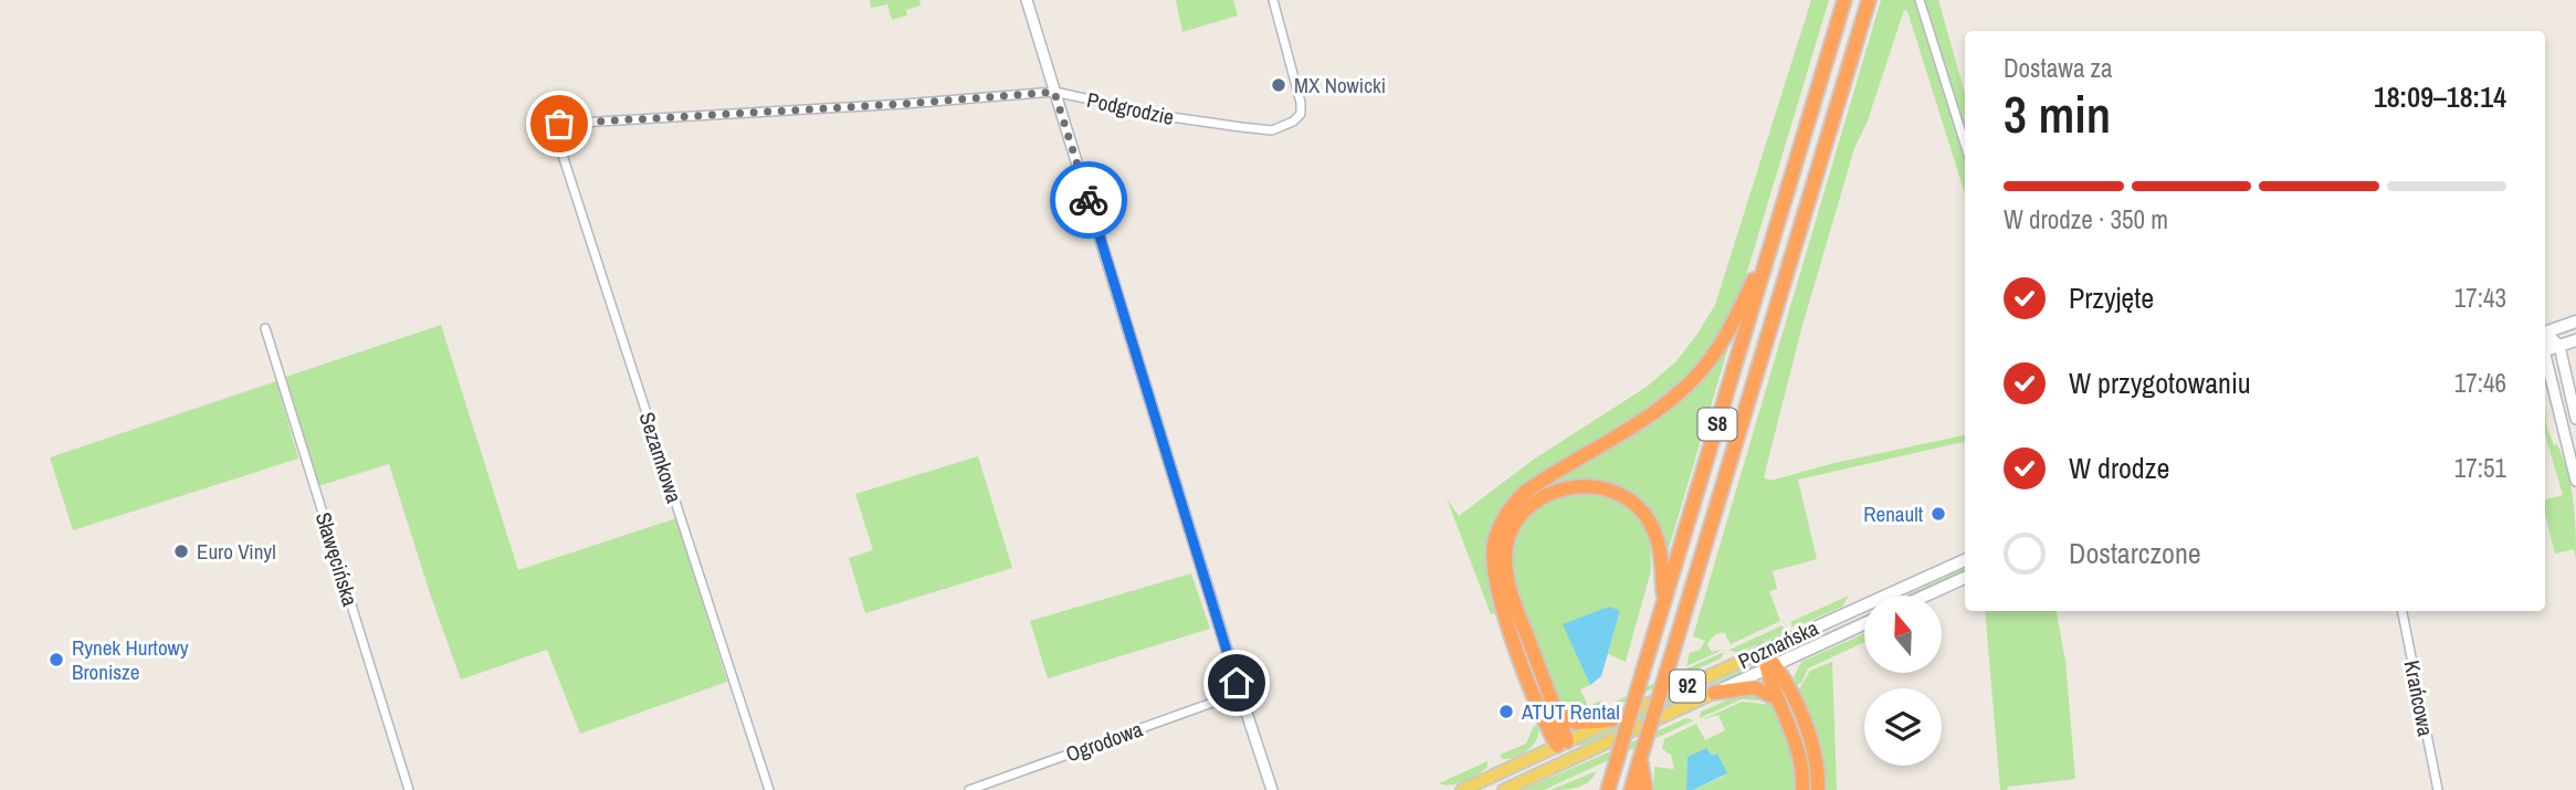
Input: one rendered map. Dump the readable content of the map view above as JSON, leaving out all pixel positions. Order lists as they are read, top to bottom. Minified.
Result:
{"streets":{"highway":["S8"],"main road":["Poznańska","92"],"street":["Podgrodzie","Sezamkowa","Sławęcińska","Krańcowa","Ogrodowa"]},"crossings":[["Podgrodzie","Sezamkowa"]],"places":["MX Nowicki","Renault","Euro Vinyl","Rynek Hurtowy Bronisze","ATUT Rental"],"north":"top","page":{"heading":["3 min","Dostawa za","18:09–18:14"],"bar":"W drodze · 350 m","list":[["Przyjęte","17:43"],["W przygotowaniu","17:46"],["W drodze","17:51"],"Dostarczone"]}}
